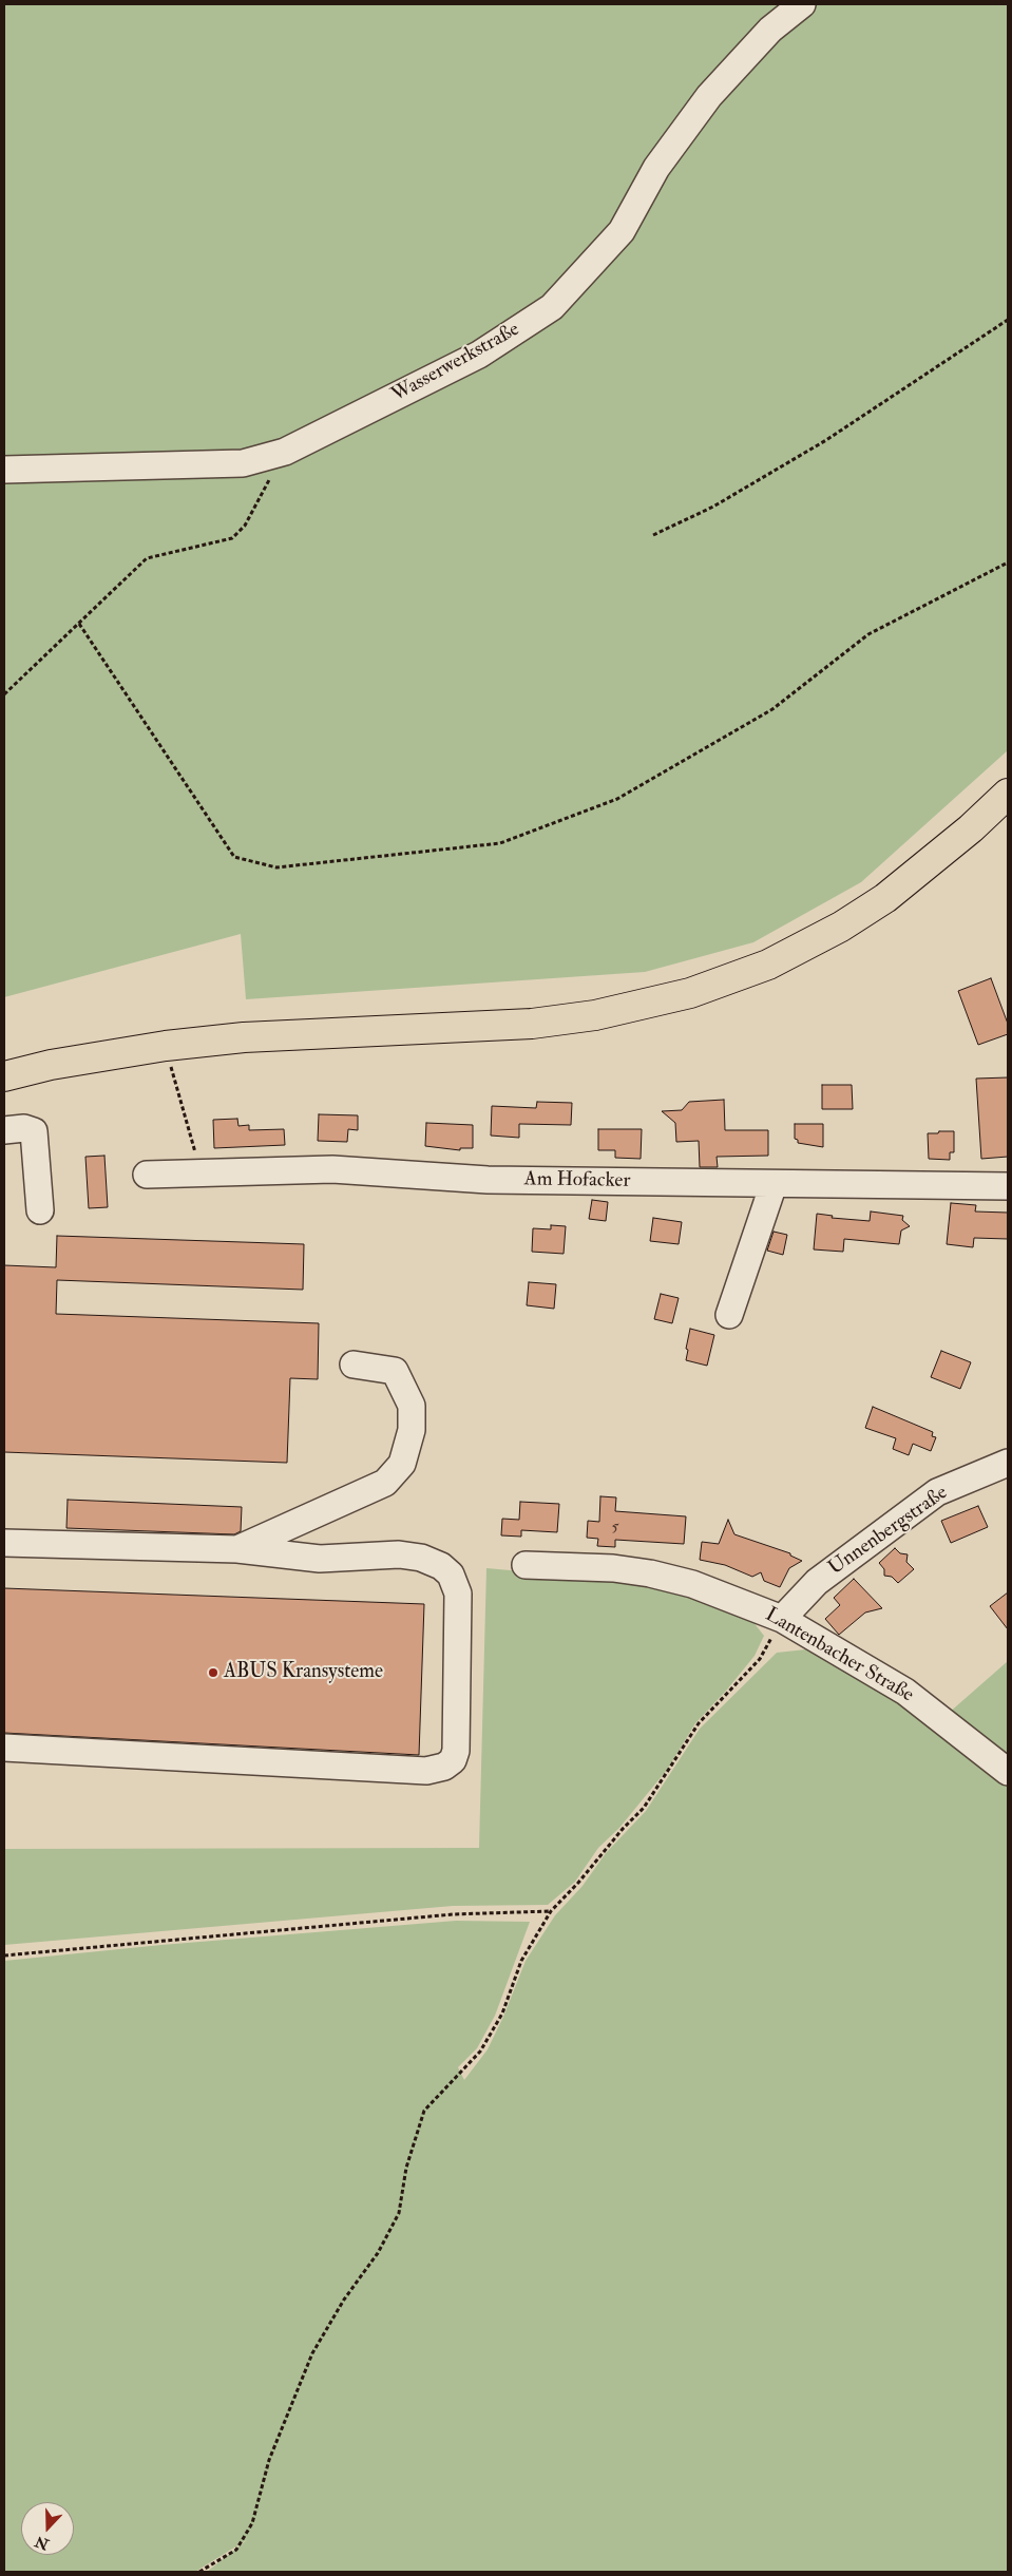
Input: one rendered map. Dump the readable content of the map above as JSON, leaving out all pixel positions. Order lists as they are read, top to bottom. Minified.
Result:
{"streets":{"street":["Wasserwerkstraße","Am Hofacker","Unnenbergstraße","Lantenbacher Straße"]},"crossings":[["Unnenbergstraße","Lantenbacher Straße"]],"places":["ABUS Kransysteme"],"house_numbers":["5"],"north":"bottom"}
